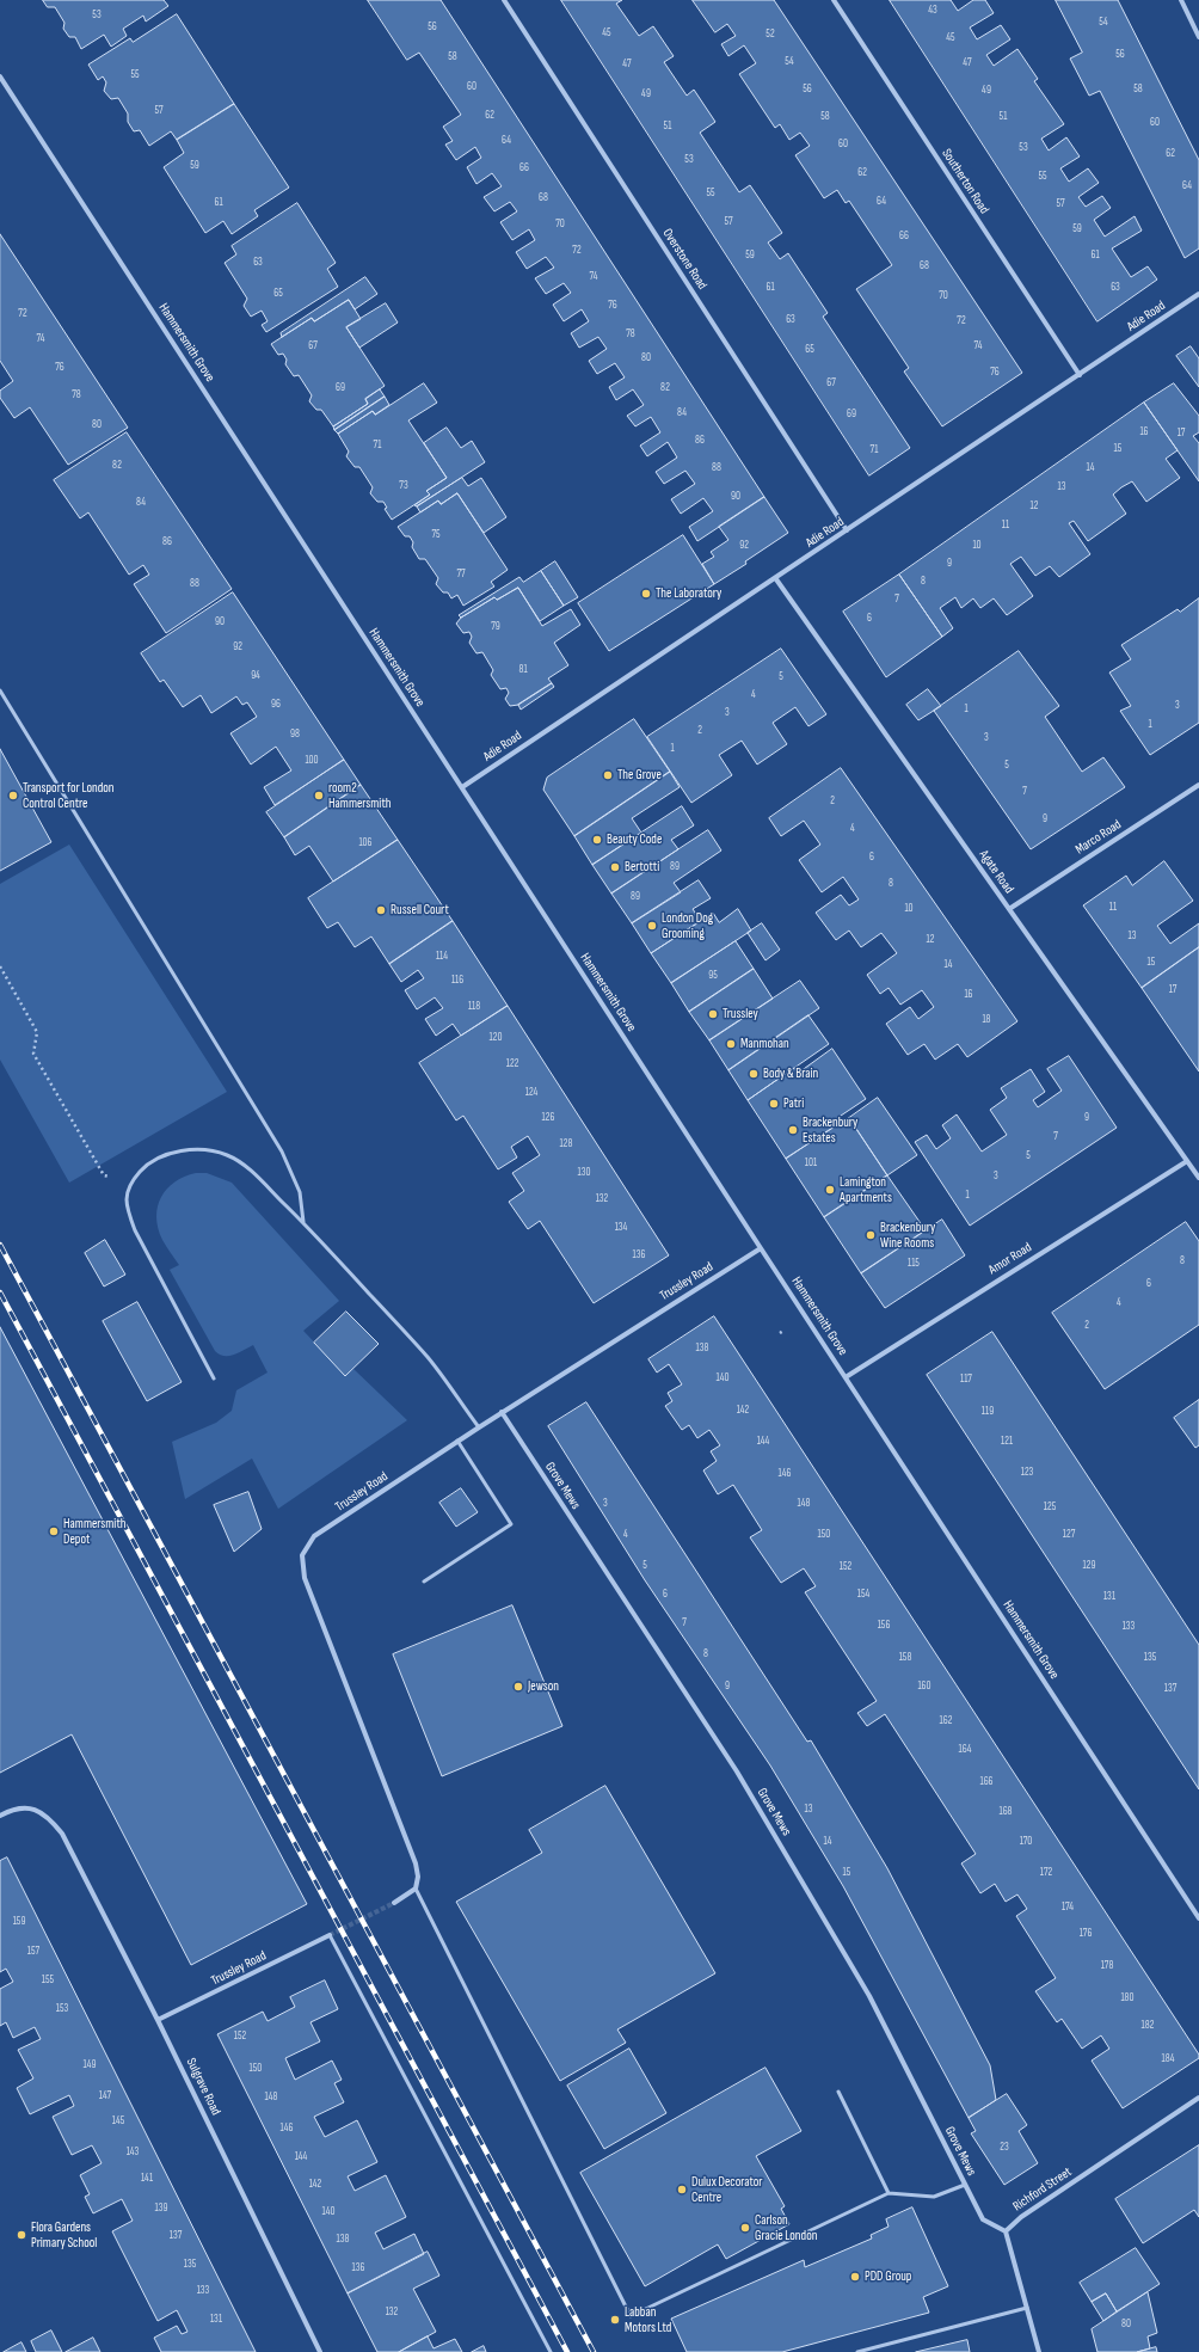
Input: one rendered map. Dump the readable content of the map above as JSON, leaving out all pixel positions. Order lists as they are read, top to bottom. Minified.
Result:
{"streets":{"street":["Southerton Road","Overstone Road","Adie Road","Hammersmith Grove","Marco Road","Agate Road","Amor Road","Trussley Road","Grove Mews","Sulgrave Road","Richford Street"]},"crossings":[["Southerton Road","Adie Road"],["Overstone Road","Adie Road"],["Adie Road","Hammersmith Grove"],["Adie Road","Agate Road"],["Hammersmith Grove","Amor Road"],["Hammersmith Grove","Trussley Road"],["Marco Road","Agate Road"],["Agate Road","Amor Road"],["Trussley Road","Grove Mews"],["Trussley Road","Sulgrave Road"],["Grove Mews","Richford Street"]],"places":["The Laboratory","The Grove","Transport for London Control Centre","room2 Hammersmith","Beauty Code","Bertotti","Russell Court","London Dog Grooming","Trussley","Manmohan","Body & Brain","Patri","Brackenbury Estates","Lamington Apartments","Brackenbury Wine Rooms","Hammersmith Depot","Jewson","Dulux Decorator Centre","Carlson Gracie London","Flora Gardens Primary School","PDD Group","Labban Motors Ltd"],"house_numbers":["43","53","54","56","45","52","45","56","58","54","47","47","55","60","56","58","49","49","57","62","58","51","60","51","64","60","53","62","53","59","66","62","55","64","55","68","64","61","57","57","70","59","66","72","59","61","63","68","74","61","63","65","70","76","72","63","72","78","74","67","74","65","80","76","76","67","69","82","78","84","69","80","16","17","86","71","15","71","82","88","14","73","13","90","84","12","11","75","86","92","10","9","77","8","88","7","6","90","79","92","81","94","5","4","96","3","1","3","1","2","98","3","1","100","5","7","2","9","4","106","6","89","8","89","11","10","13","12","114","15","14","95","116","17","16","118","18","120","122","124","126","9","7","128","5","101","130","3","1","132","134","136","8","115","6","4","2","138","140","117","142","119","144","121","123","146","3","148","125","4","150","127","5","129","152","6","154","131","7","156","133","8","158","135","9","160","137","162","164","166","13","168","14","170","15","172","174","159","176","157","178","155","180","153","182","152","184","149","150","147","148","145","146","23","143","144","141","142","139","140","137","138","135","136","133","132","131","80"]}
